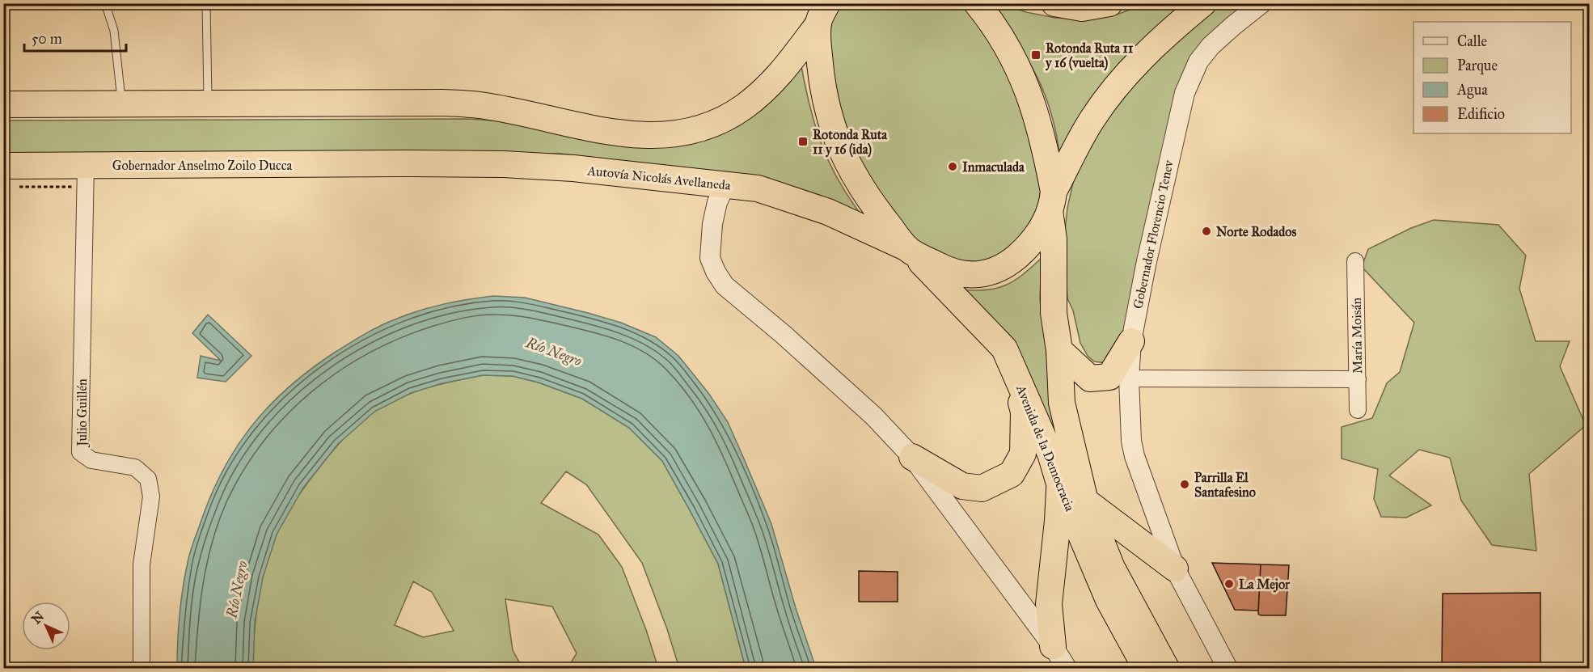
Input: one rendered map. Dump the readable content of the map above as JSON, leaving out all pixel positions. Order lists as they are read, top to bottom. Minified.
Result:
{"streets":{"highway":["Gobernador Anselmo Zoilo Ducca","Autovía Nicolás Avellaneda","Avenida de la Democracia"],"street":["Gobernador Florencio Tenev","María Moisán","Julio Guillén"]},"crossings":[["Gobernador Anselmo Zoilo Ducca","Autovía Nicolás Avellaneda"],["Gobernador Anselmo Zoilo Ducca","Julio Guillén"],["Autovía Nicolás Avellaneda","Avenida de la Democracia"]],"water":["Río Negro"],"places":{"transit":["Rotonda Ruta 11 y 16 (vuelta)","Rotonda Ruta 11 y 16 (ida)"],"other":["Inmaculada","Norte Rodados","Parrilla El Santafesino","La Mejor"]},"legend":["Calle","Parque","Agua","Edificio"],"scale_bar":"50 m","north":"top left"}
